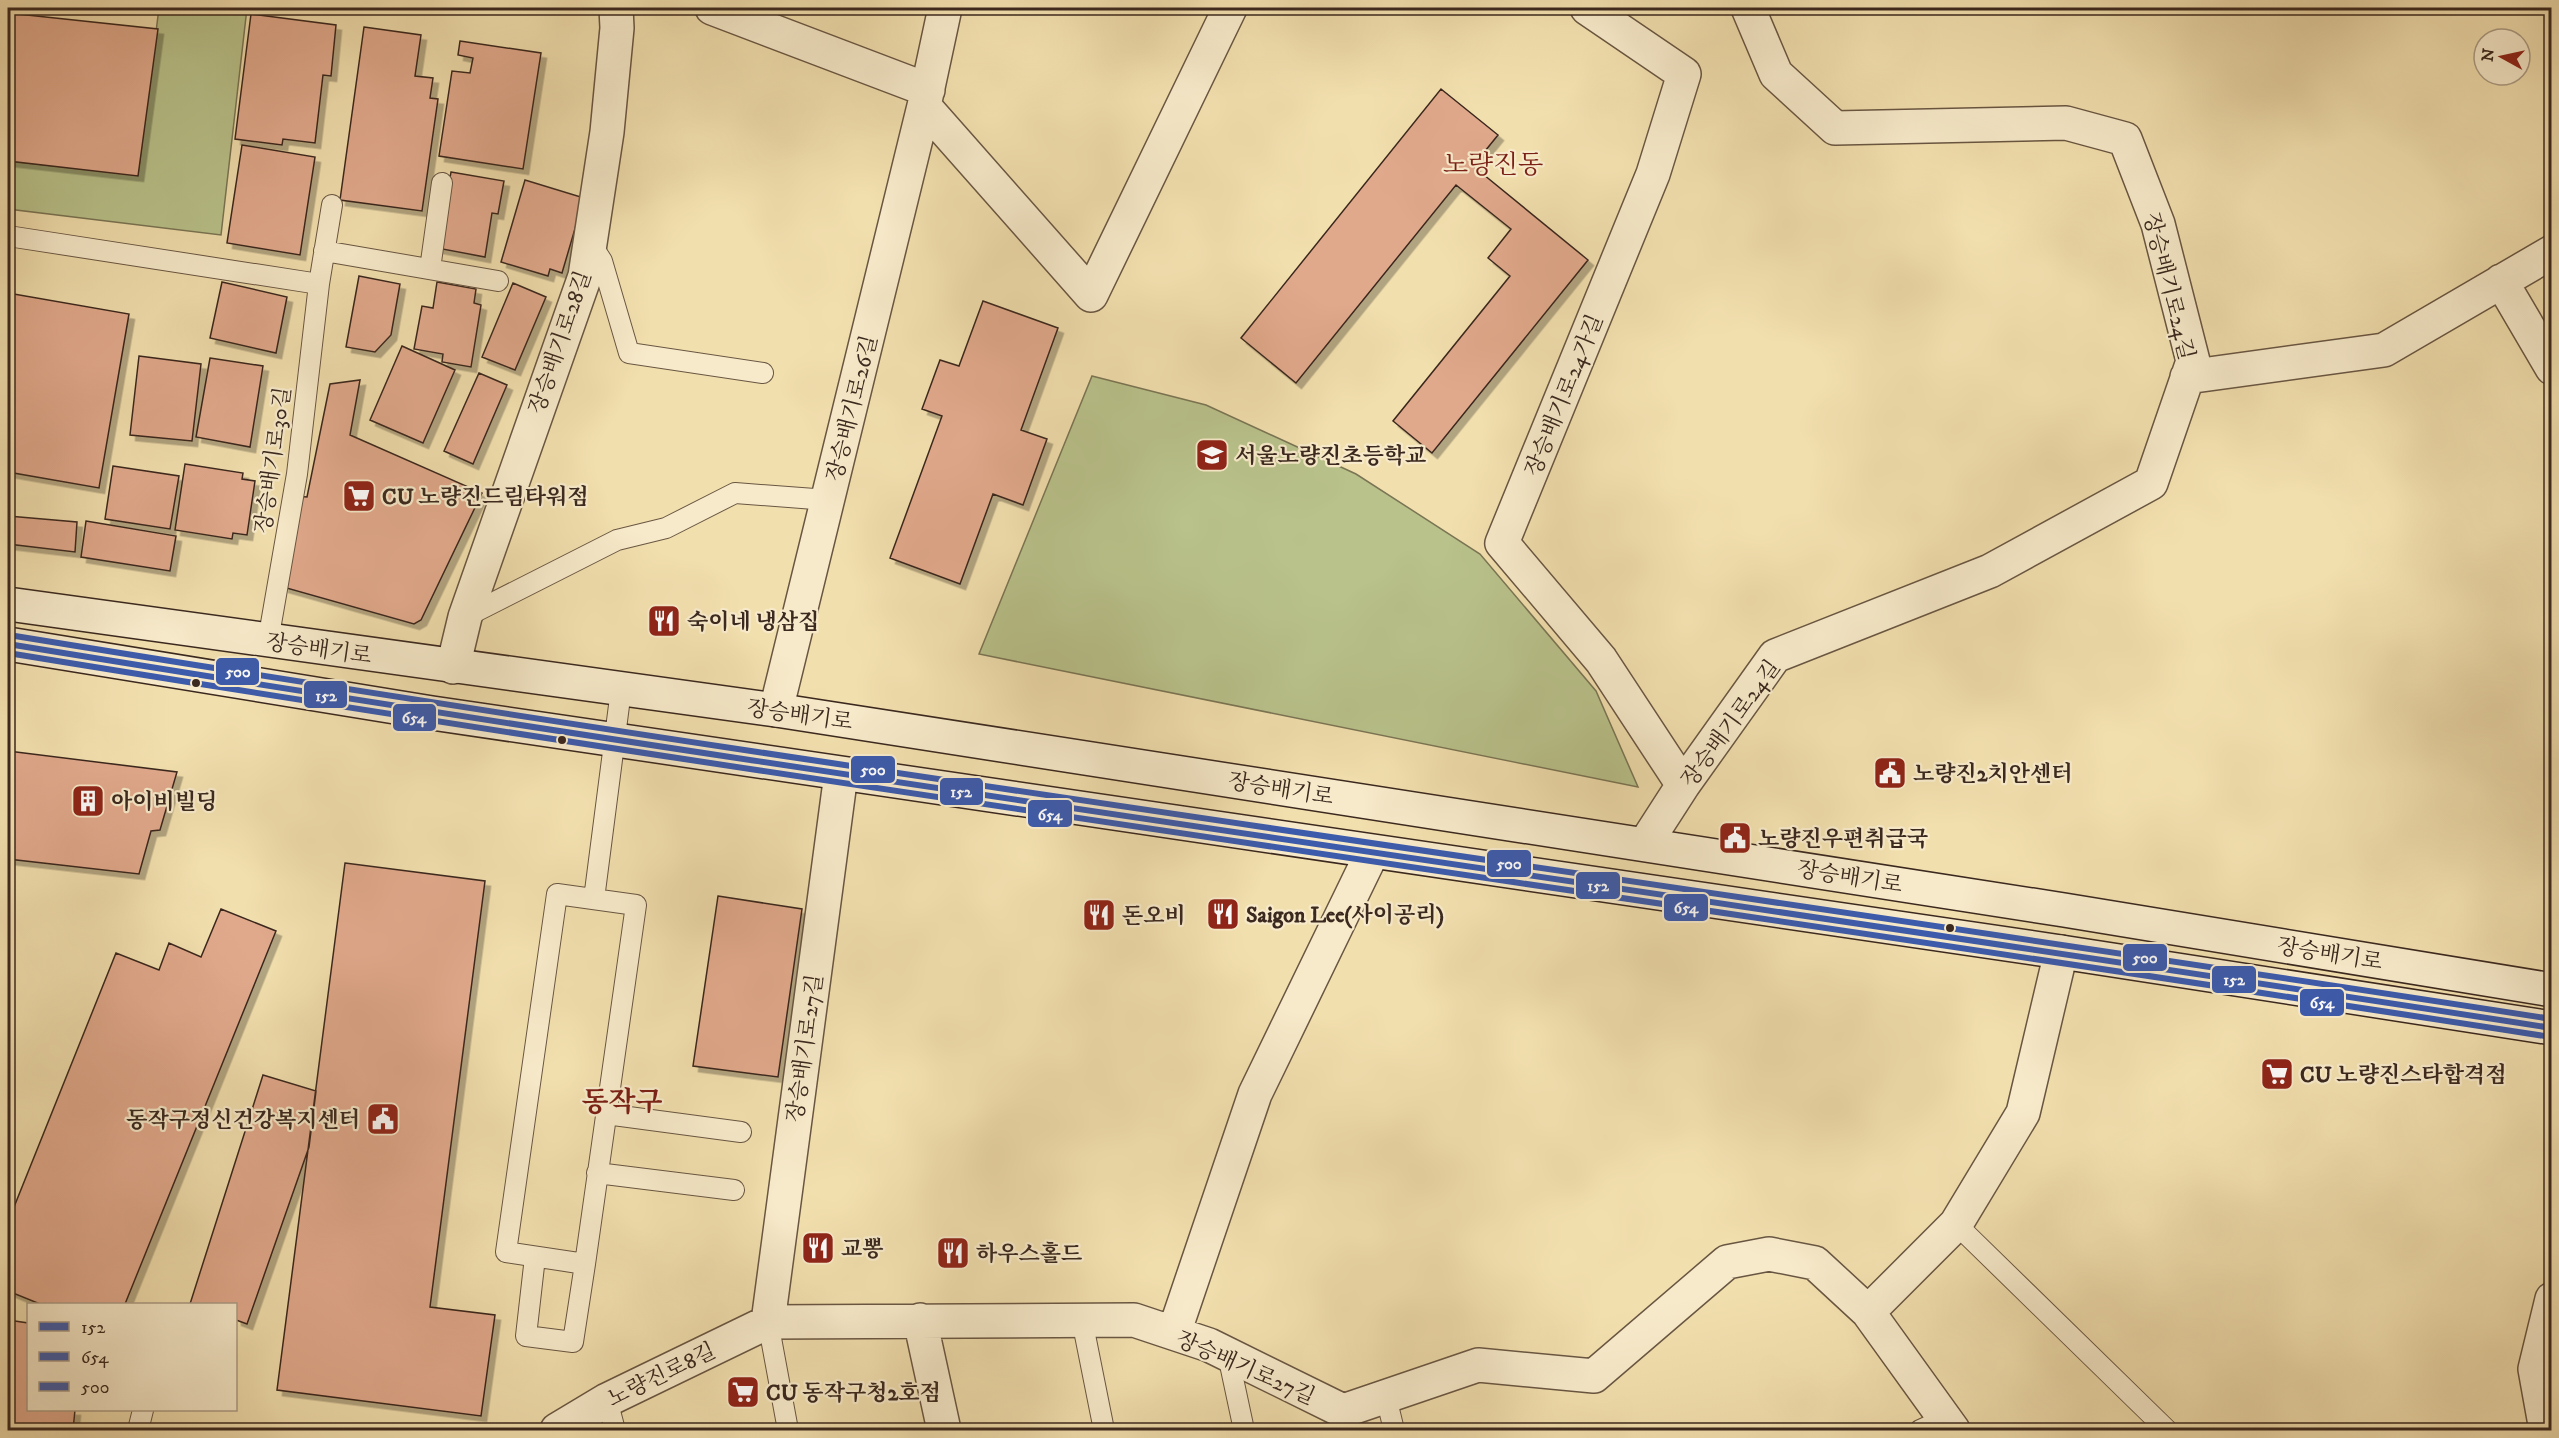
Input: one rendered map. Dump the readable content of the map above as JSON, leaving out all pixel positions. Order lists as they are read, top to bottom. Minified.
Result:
{"streets":{"street":["장승배기로24길","장승배기로28길","장승배기로24가길","장승배기로26길","장승배기로","장승배기로27길","노량진로8길"],"lane":["장승배기로30길"]},"crossings":[["장승배기로24길","장승배기로24가길"],["장승배기로24길","장승배기로"],["장승배기로28길","장승배기로"],["장승배기로26길","장승배기로"],["장승배기로30길","장승배기로"],["장승배기로","장승배기로27길"],["장승배기로27길","노량진로8길"]],"districts":["노량진동","동작구"],"places":{"school or university":["서울노량진초등학교"],"supermarket":["CU 노량진드림타워점","CU 노량진스타합격점","CU 동작구청2호점"],"restaurant":["숙이네 냉삼집","Saigon Lee(사이공리)","돈오비","교뽕","하우스홀드"],"public building":["노량진2치안센터","노량진우편취급국","동작구정신건강복지센터"],"building":["아이비빌딩"]},"lines":["transit line 500","transit line 152","transit line 654"],"legend":["152","654","500"],"north":"left"}
